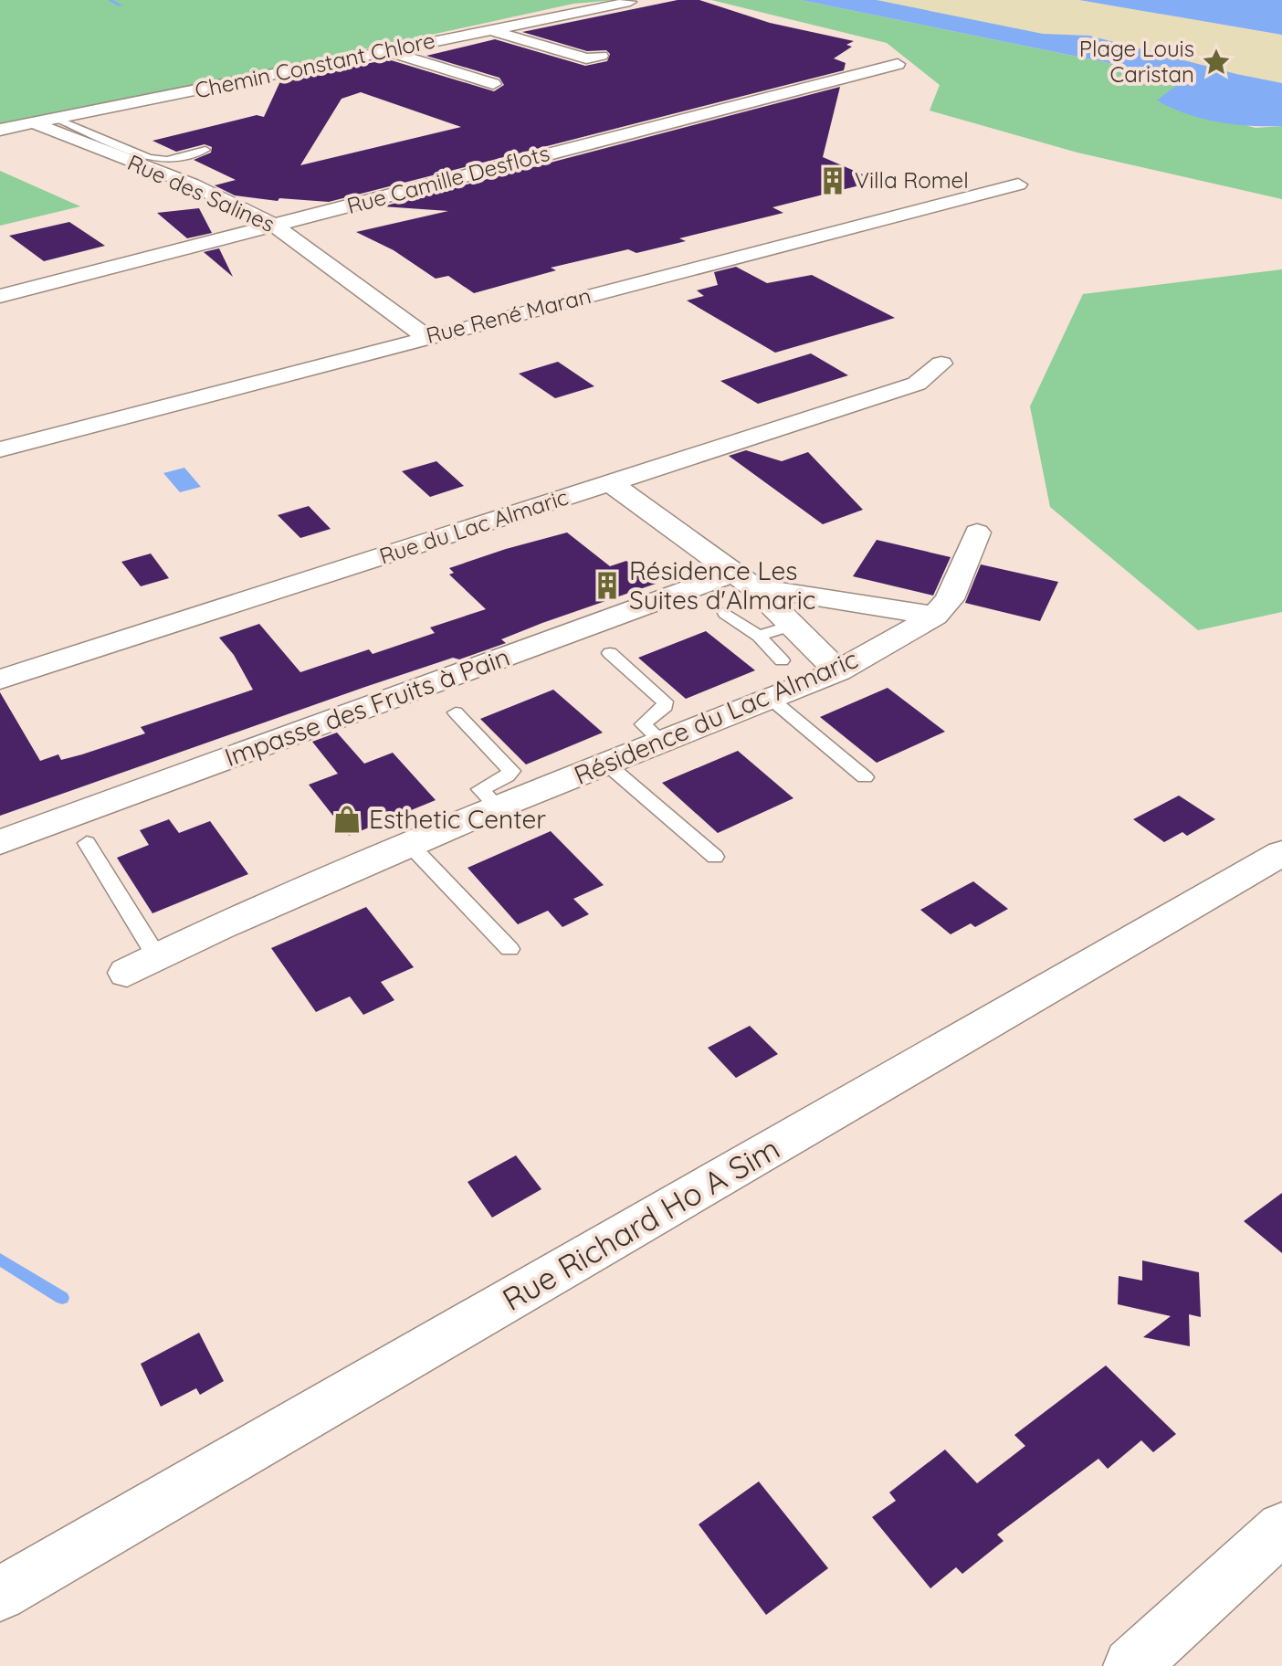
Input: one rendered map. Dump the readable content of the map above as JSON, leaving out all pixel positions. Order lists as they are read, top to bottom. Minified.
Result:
{"streets":{"street":["Chemin Constant Chlore","Rue Camille Desflots","Rue des Salines","Rue René Maran","Rue du Lac Almaric","Impasse des Fruits à Pain","Résidence du Lac Almaric","Rue Richard Ho A Sim"]},"crossings":[["Chemin Constant Chlore","Rue des Salines"],["Rue Camille Desflots","Rue des Salines"],["Rue des Salines","Rue René Maran"]],"places":{"place":["Plage Louis Caristan"],"building":["Villa Romel","Résidence Les Suites d'Almaric"],"shop":["Esthetic Center"]}}
